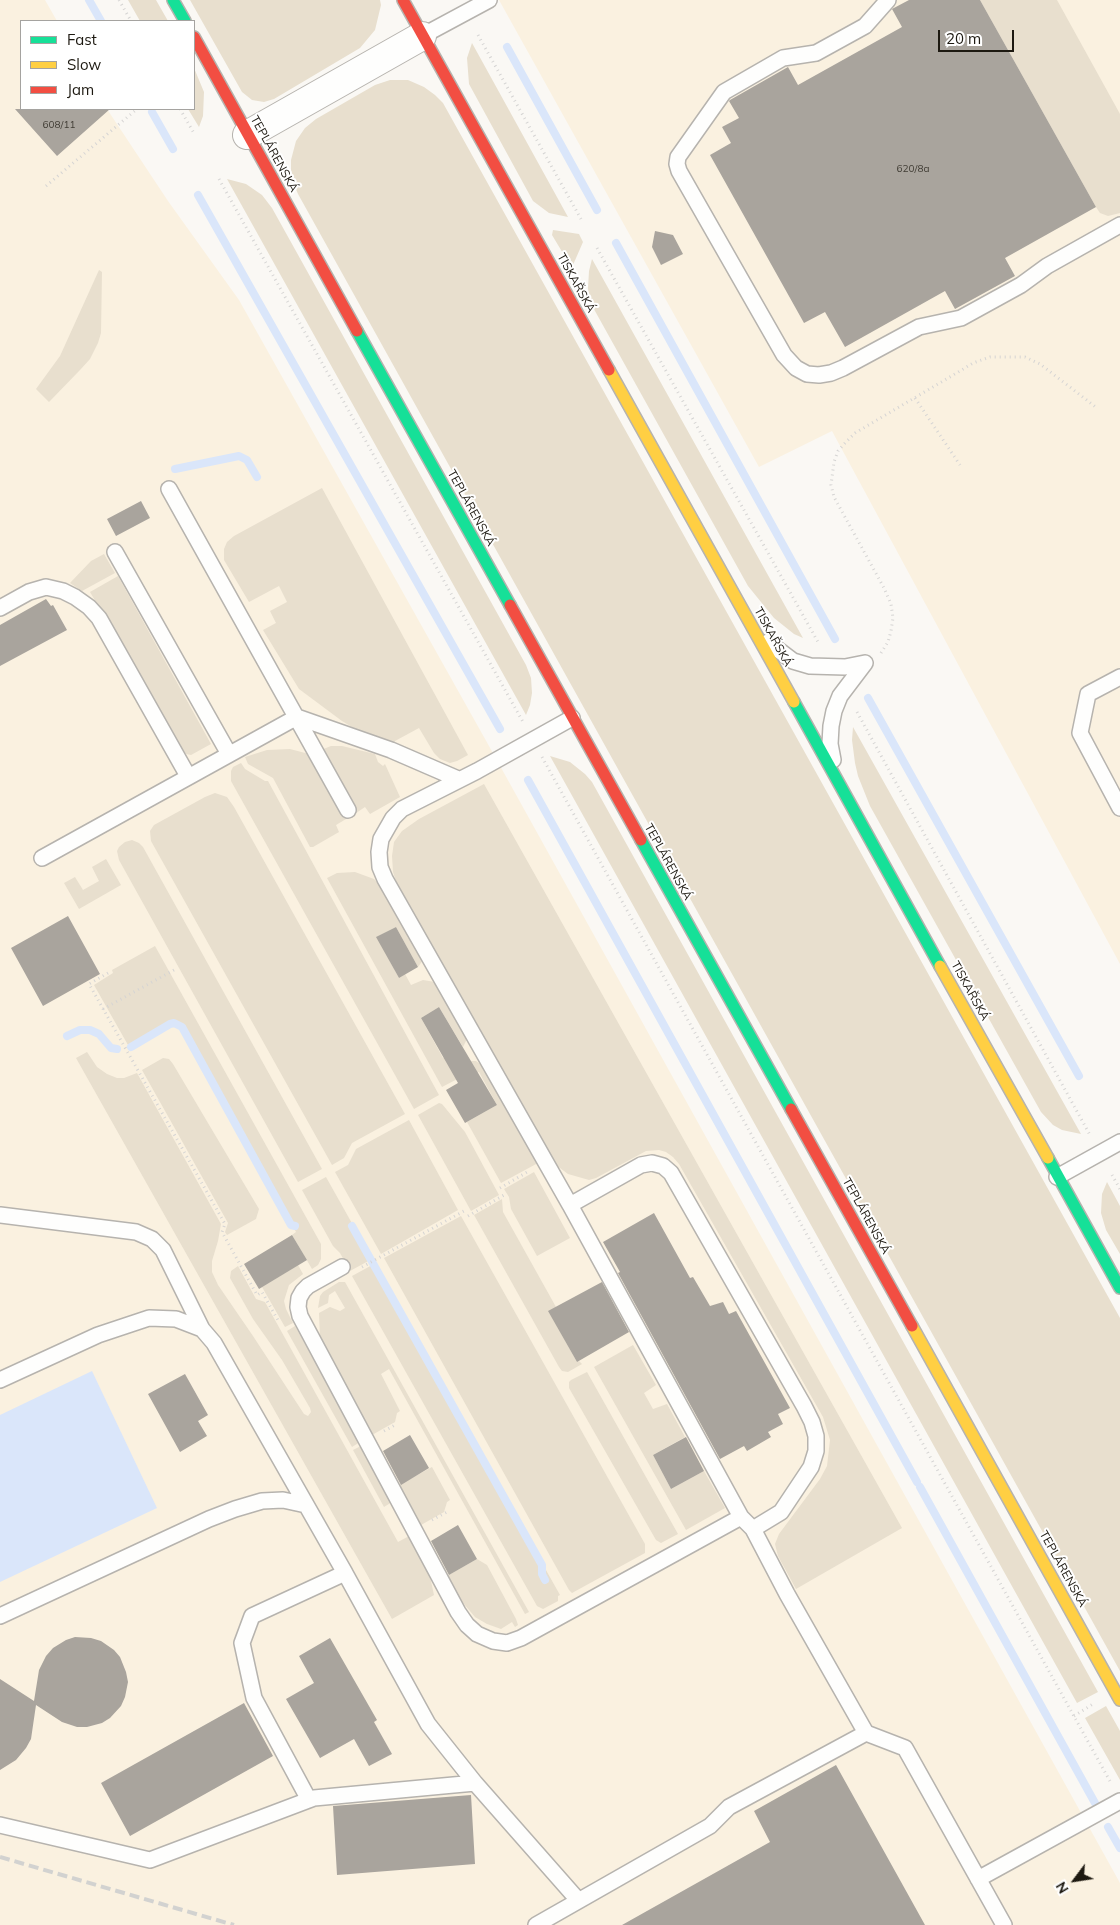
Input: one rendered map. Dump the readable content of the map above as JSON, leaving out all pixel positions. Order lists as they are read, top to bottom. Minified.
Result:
{"streets":{"street":["TEPLÁRENSKÁ","TISKAŘSKÁ"]},"house_numbers":["608/11","620/8a"],"legend":["Fast","Slow","Jam"],"scale_bar":"20 m","north":"bottom left"}
